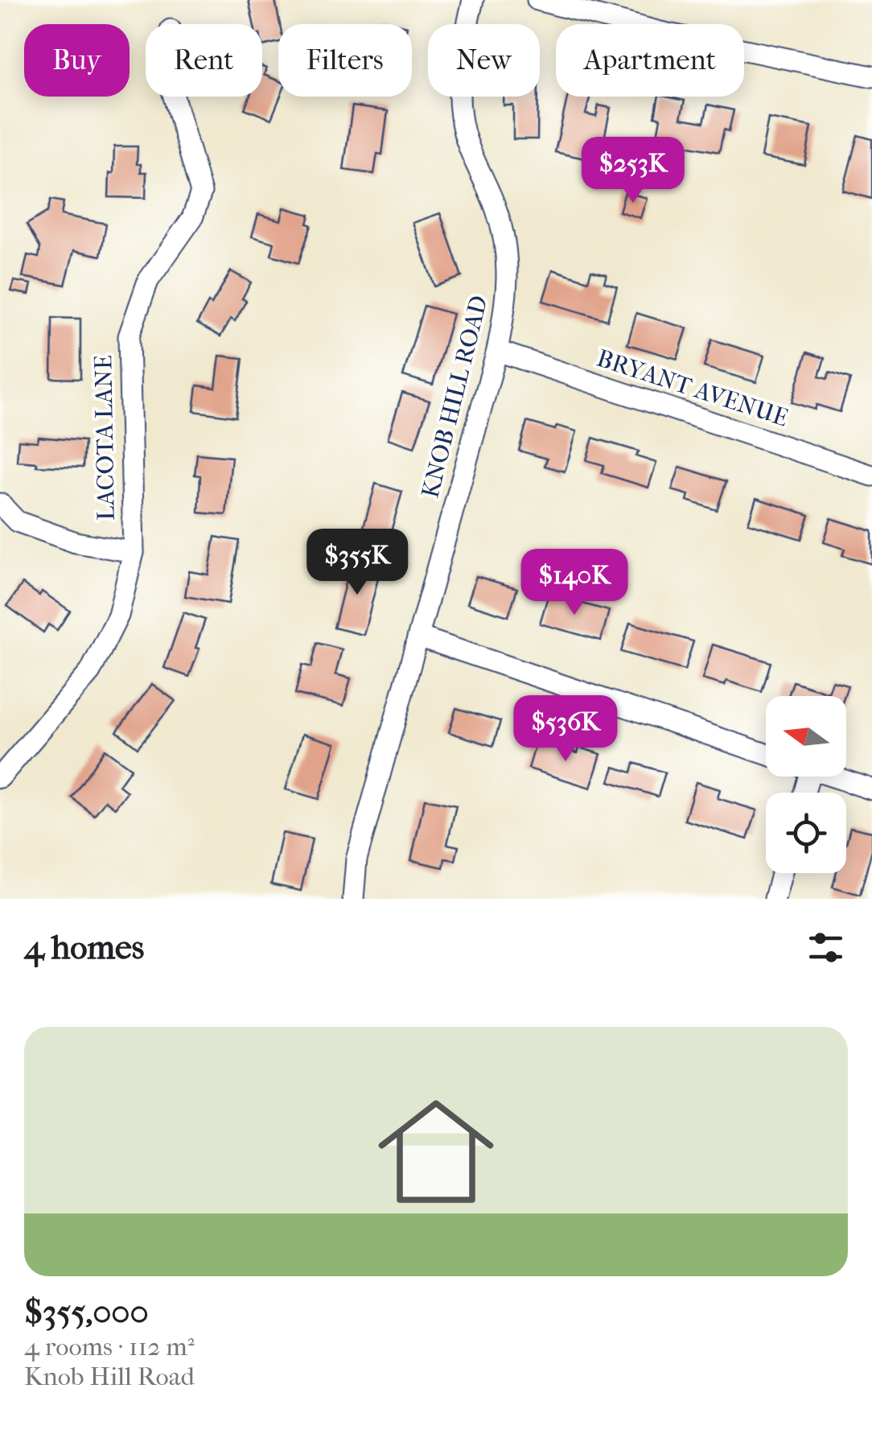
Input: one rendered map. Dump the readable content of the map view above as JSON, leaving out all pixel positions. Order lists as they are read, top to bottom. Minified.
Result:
{"streets":{"street":["BRYANT AVENUE","KNOB HILL ROAD","LACOTA LANE"]},"crossings":[["BRYANT AVENUE","KNOB HILL ROAD"]],"north":"left","page":{"chip":["Buy","Rent","Filters","New","Apartment"],"price":["$253K","$355K","$140K","$536K"],"heading":"4 homes","list":[{"name":"$355,000","note":"4 rooms · 112 m² · Knob Hill Road"}]}}
